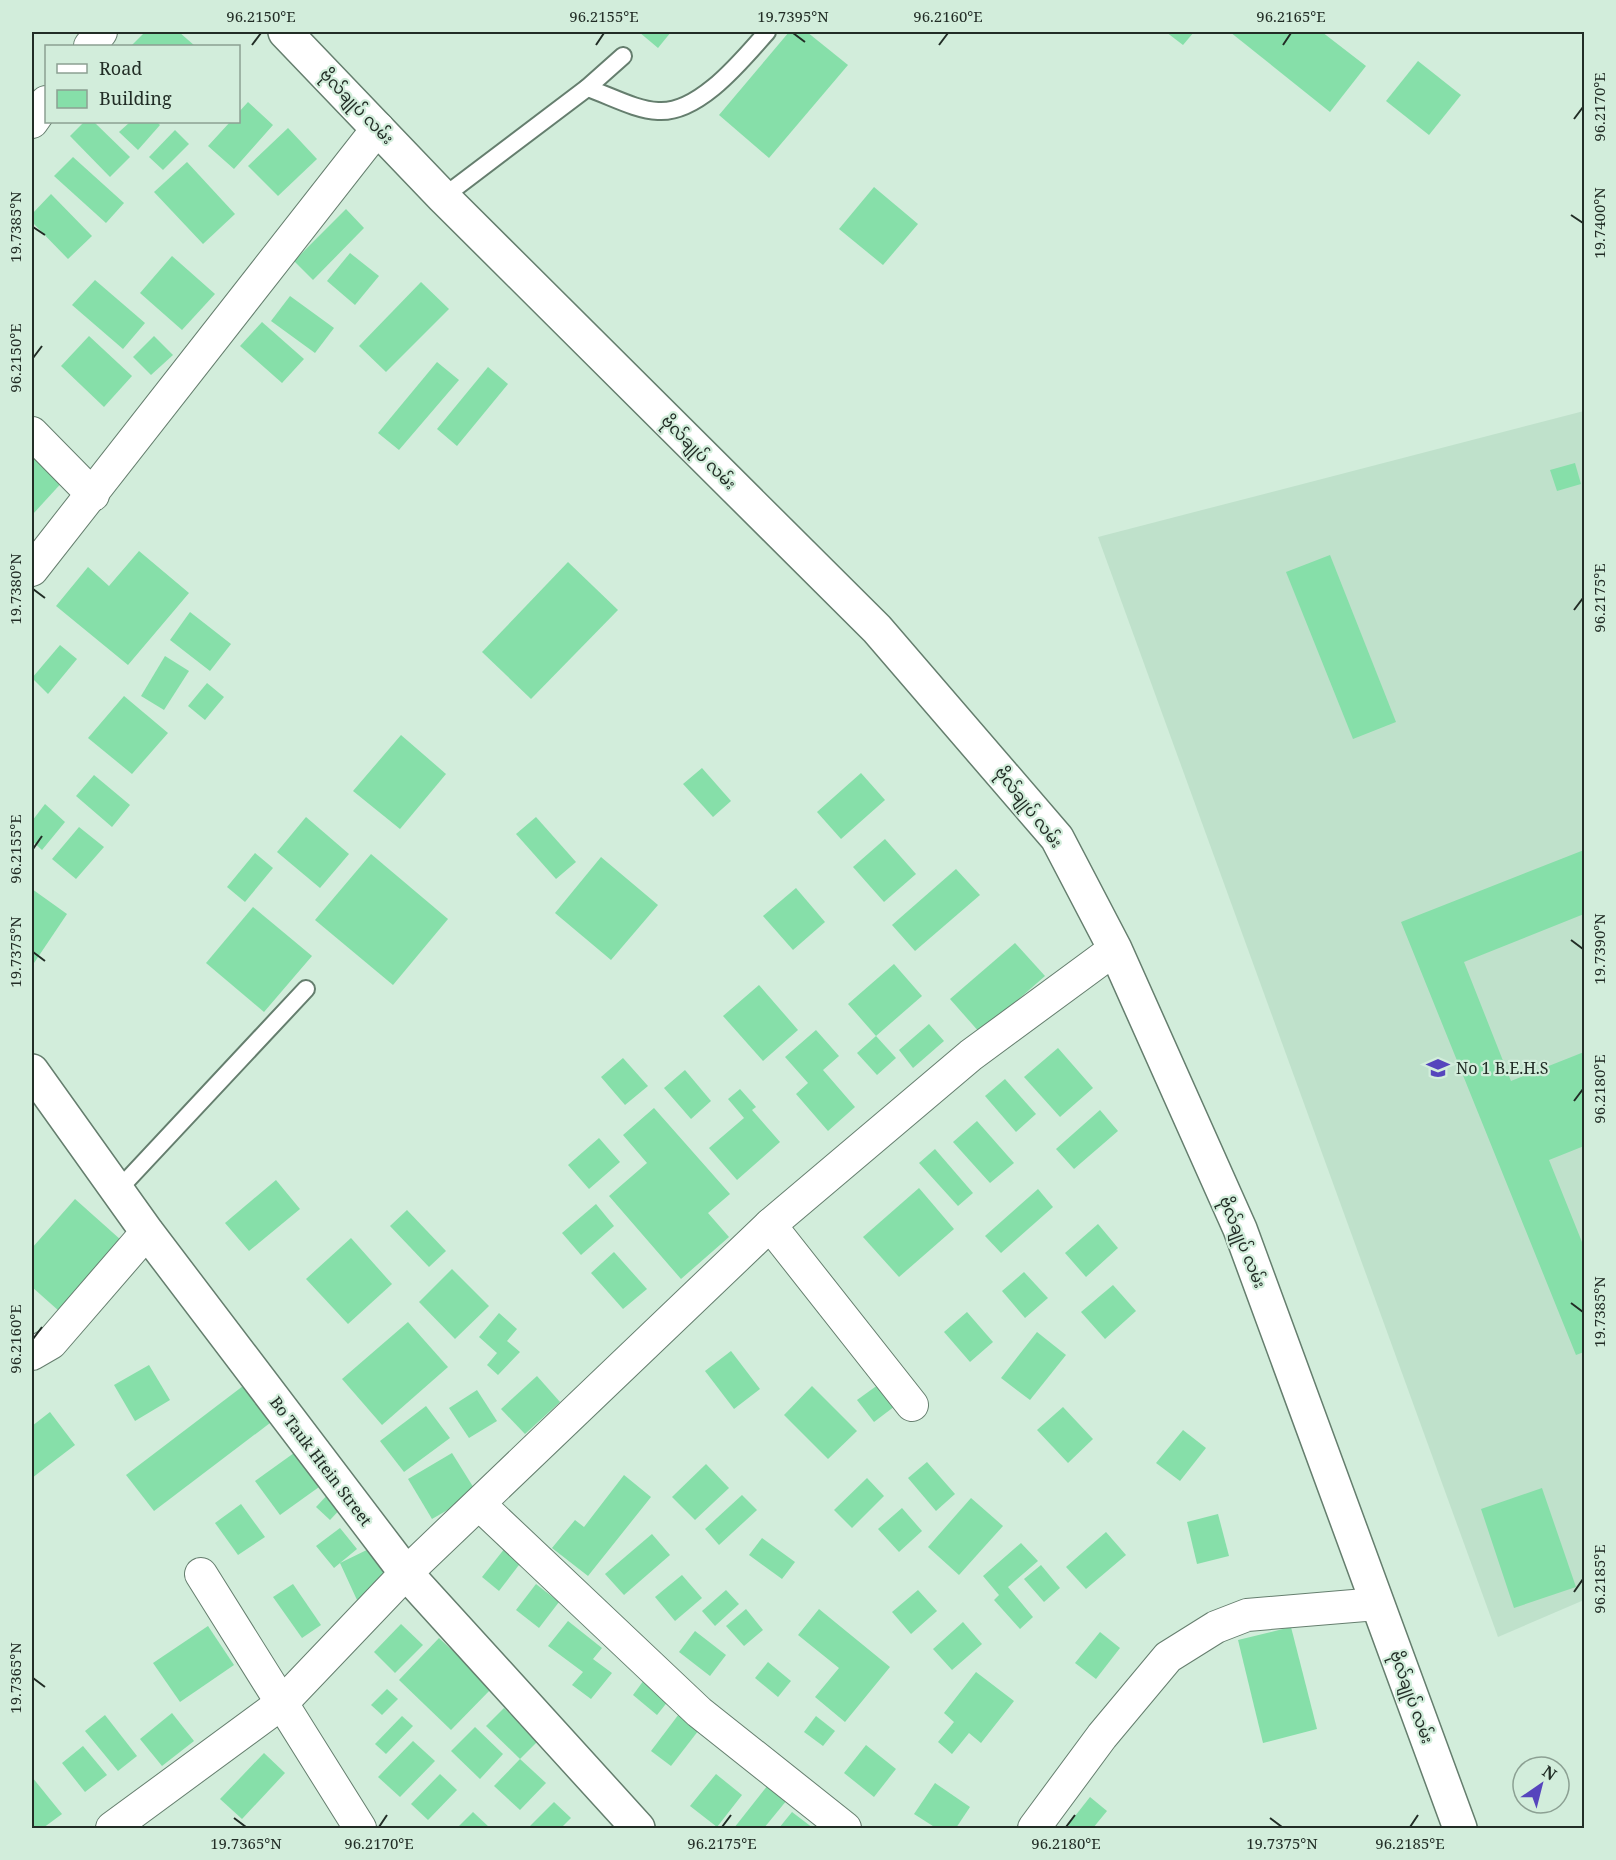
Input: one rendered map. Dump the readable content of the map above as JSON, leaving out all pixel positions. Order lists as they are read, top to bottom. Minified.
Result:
{"streets":{"main road":["ဗိုလ်ချုပ် လမ်း","Bo Tauk Htein Street"]},"places":{"school or university":["No 1 B.E.H.S"]},"legend":["Road","Building"],"north":"top right","coordinates":["96.2150°E","96.2155°E","19.7395°N","96.2160°E","96.2165°E","96.2170°E","19.7400°N","19.7385°N","19.7380°N","96.2175°E","19.7390°N","19.7375°N","96.2180°E","96.2185°E","19.7365°N"]}
